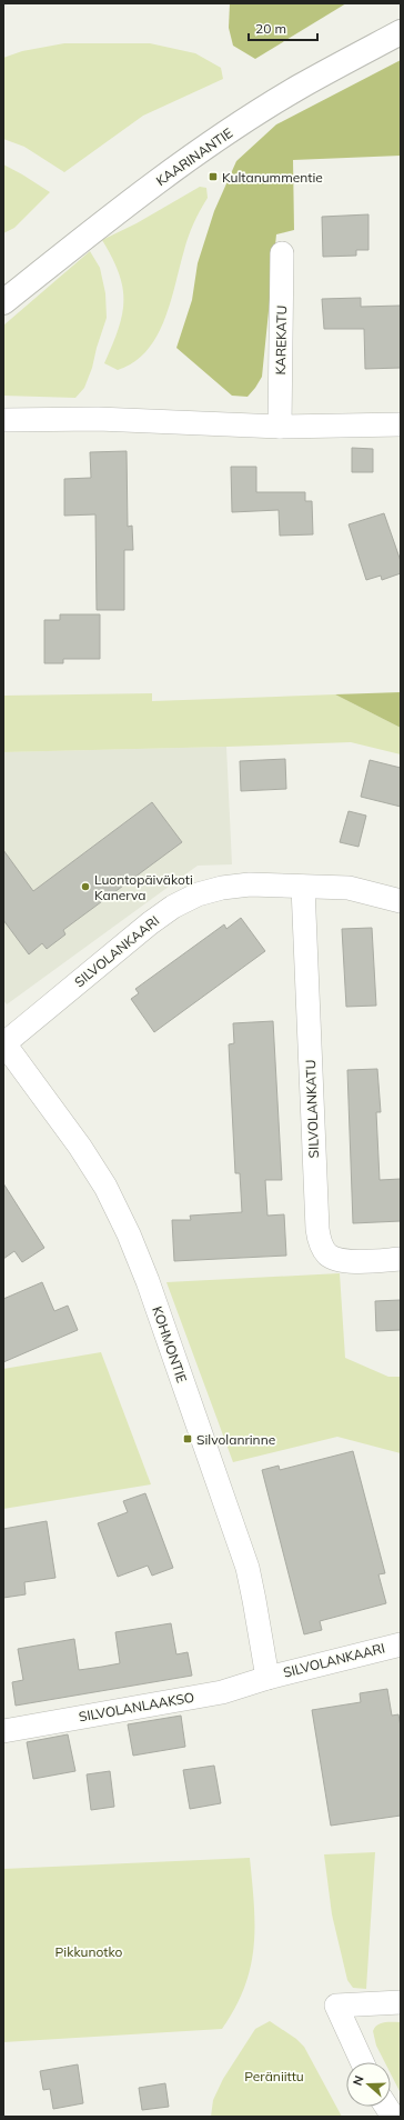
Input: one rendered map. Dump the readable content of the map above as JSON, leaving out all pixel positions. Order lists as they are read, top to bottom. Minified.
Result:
{"streets":{"main road":["KAARINANTIE"],"street":["KAREKATU","SILVOLANKAARI","SILVOLANKATU","KOHMONTIE","SILVOLANLAAKSO"]},"crossings":[["SILVOLANKAARI","SILVOLANKATU"],["SILVOLANKAARI","KOHMONTIE"],["SILVOLANKAARI","SILVOLANLAAKSO"],["KOHMONTIE","SILVOLANLAAKSO"]],"parks":["Pikkunotko","Peräniittu"],"places":{"transit":["Kultanummentie","Silvolanrinne"],"other":["Luontopäiväkoti Kanerva"]},"scale_bar":"20 m","north":"left"}
